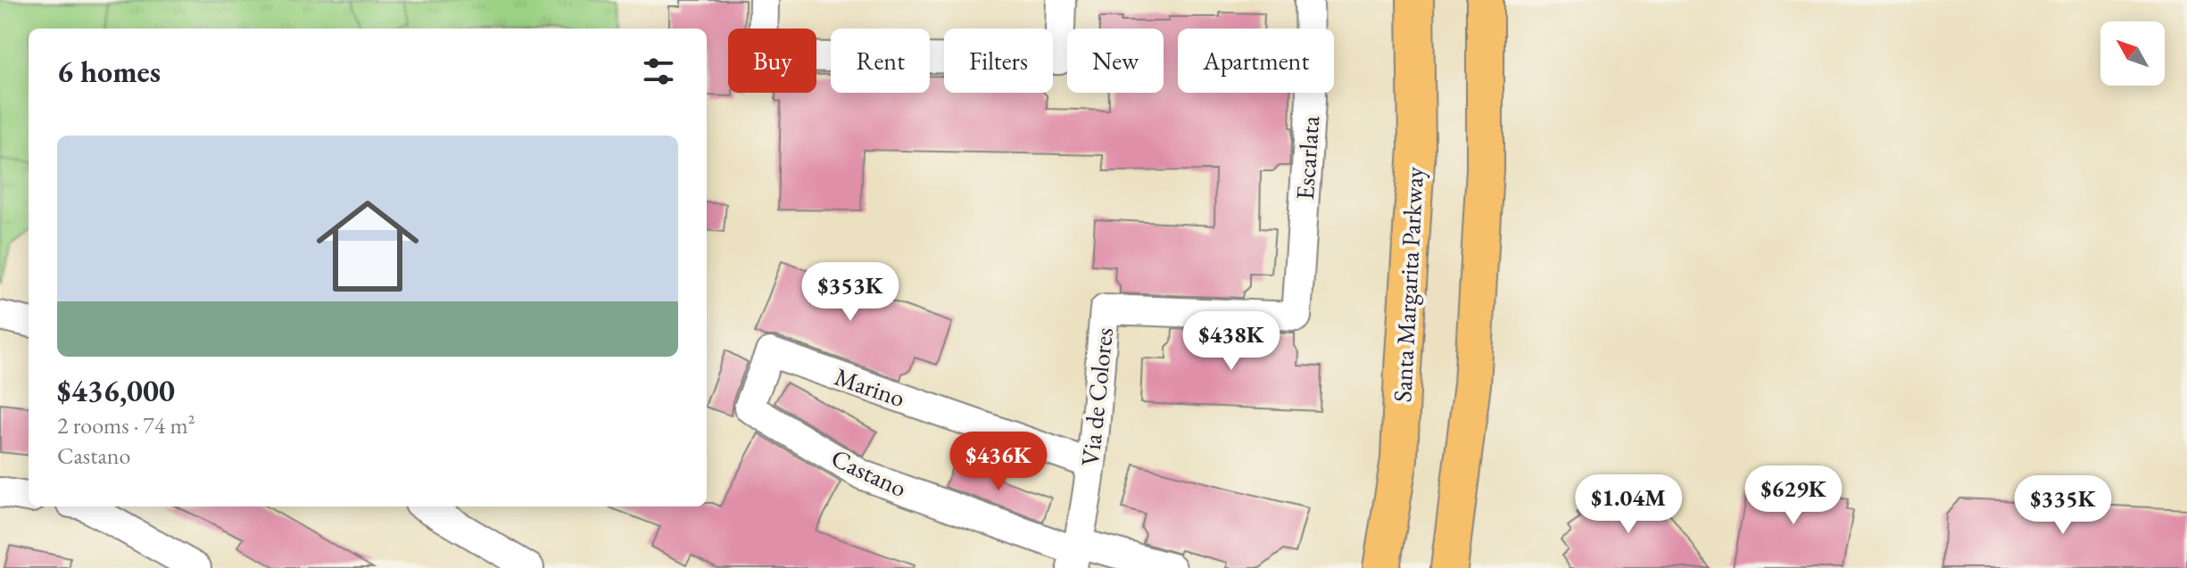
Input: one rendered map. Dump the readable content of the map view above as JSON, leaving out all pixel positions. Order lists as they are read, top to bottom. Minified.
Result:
{"streets":{"main road":["Santa Margarita Parkway"],"street":["Escarlata","Marino","Via de Colores","Castano"]},"crossings":[["Escarlata","Via de Colores"],["Marino","Via de Colores"],["Marino","Castano"],["Via de Colores","Castano"]],"north":"top left","page":{"chip":["Buy","Rent","Filters","New","Apartment"],"heading":"6 homes","list":[{"name":"$436,000","note":"2 rooms · 74 m² · Castano"}],"price":["$353K","$438K","$436K","$629K","$1.04M","$335K"]}}
